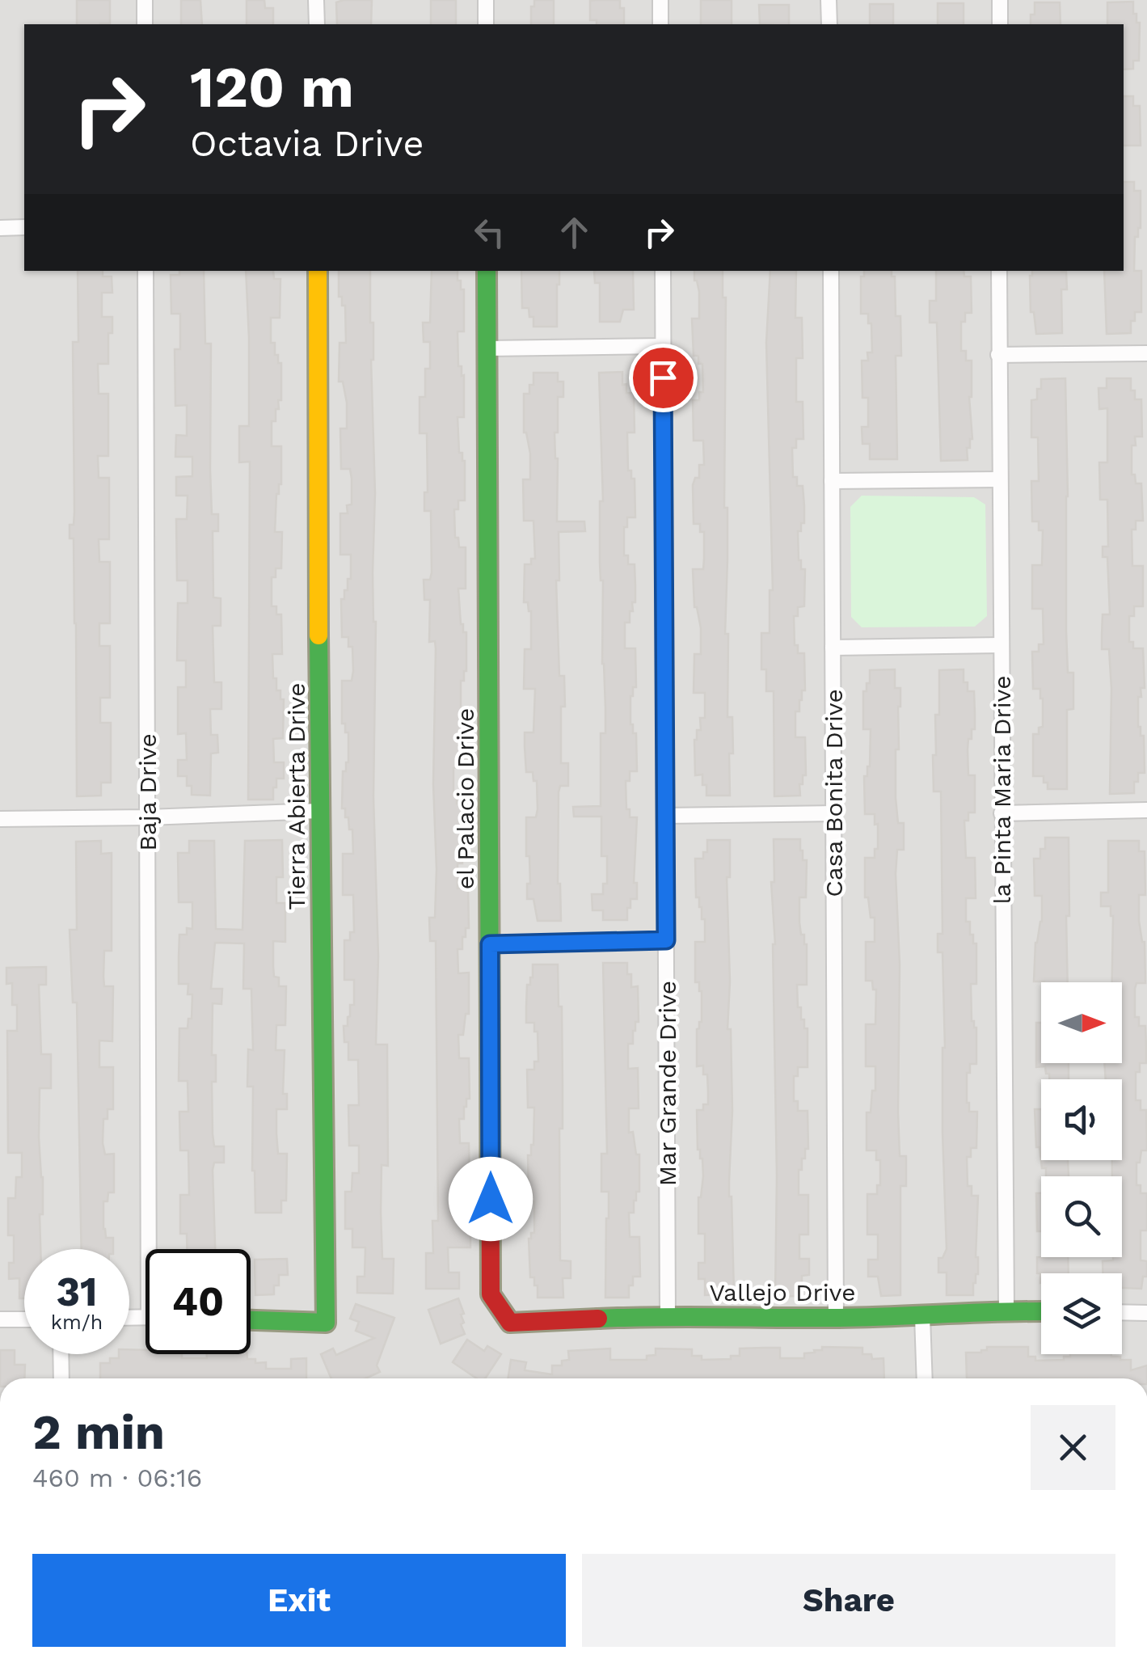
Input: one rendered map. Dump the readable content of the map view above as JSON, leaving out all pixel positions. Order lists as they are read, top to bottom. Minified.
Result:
{"streets":{"street":["la Pinta Maria Drive","Baja Drive","Casa Bonita Drive","Tierra Abierta Drive","el Palacio Drive","Mar Grande Drive","Vallejo Drive"]},"crossings":[["la Pinta Maria Drive","Vallejo Drive"],["Casa Bonita Drive","Vallejo Drive"],["el Palacio Drive","Vallejo Drive"],["Mar Grande Drive","Vallejo Drive"]],"north":"right","page":{"turn":["120 m","Octavia Drive"],"speed":"31 km/h","limit":"40","heading":["2 min","460 m · 06:16"],"buttons":["Exit","Share"]}}
